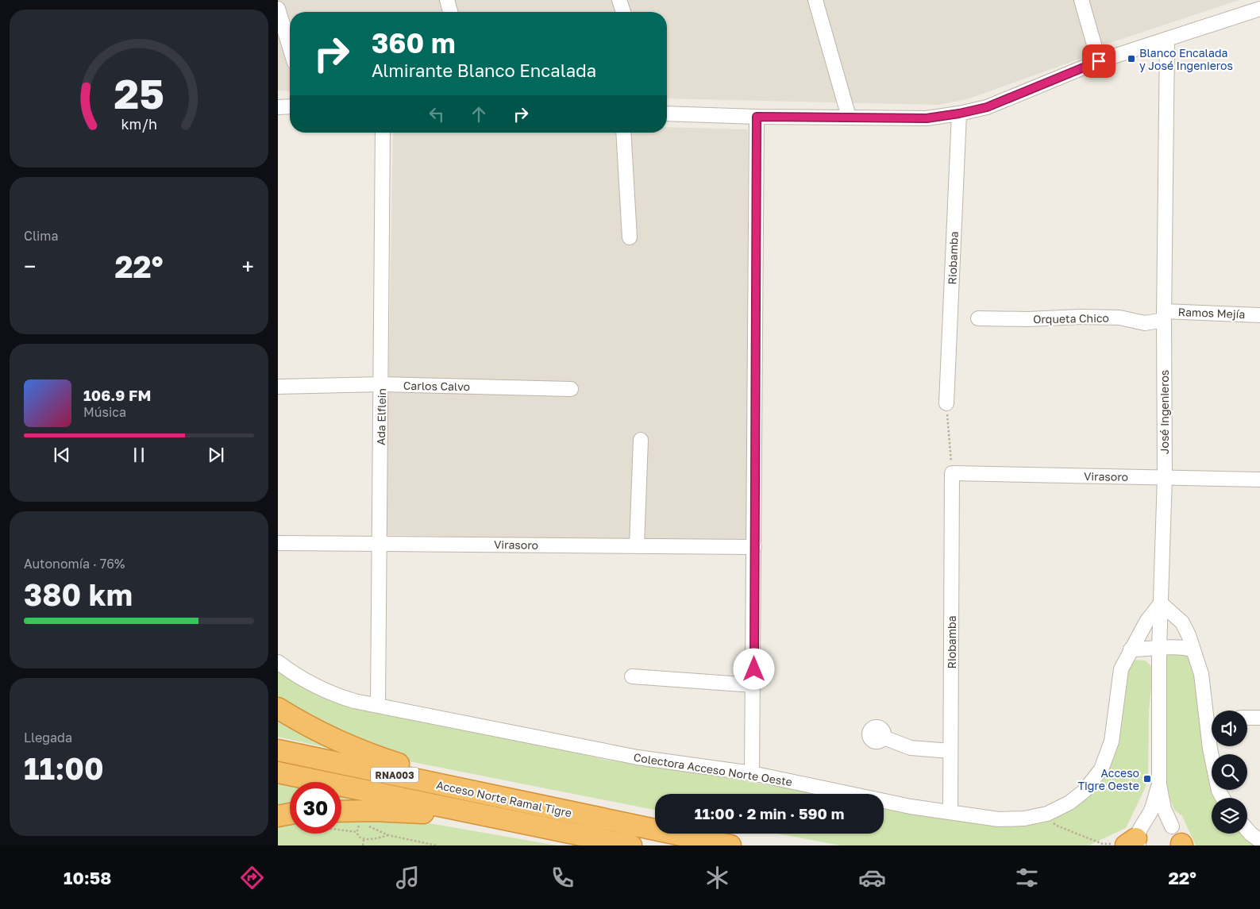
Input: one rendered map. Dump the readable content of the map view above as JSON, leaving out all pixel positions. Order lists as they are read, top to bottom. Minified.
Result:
{"streets":{"highway":["RNA003","Acceso Norte Ramal Tigre"],"street":["Riobamba","Ramos Mejía","Orqueta Chico","Carlos Calvo","José Ingenieros","Ada Elflein","Virasoro","Colectora Acceso Norte Oeste"]},"crossings":[["Riobamba","Virasoro"],["Riobamba","Colectora Acceso Norte Oeste"],["Ramos Mejía","Orqueta Chico"],["Ramos Mejía","José Ingenieros"],["Orqueta Chico","José Ingenieros"],["Carlos Calvo","Ada Elflein"],["José Ingenieros","Virasoro"],["José Ingenieros","Colectora Acceso Norte Oeste"],["Ada Elflein","Virasoro"],["Ada Elflein","Colectora Acceso Norte Oeste"]],"places":{"transit":["Blanco Encalada y José Ingenieros","Acceso Tigre Oeste"]},"page":{"turn":["360 m","Almirante Blanco Encalada"],"tile":["Clima",["Autonomía · 76%","380 km"],["Llegada","11:00"]],"heat":["−","22°","+"],"song":["106.9 FM","Música"],"limit":"30","trip":"11:00 · 2 min · 590 m","tabs":["10:58","22°"],"gauge":["25","km/h"]}}
